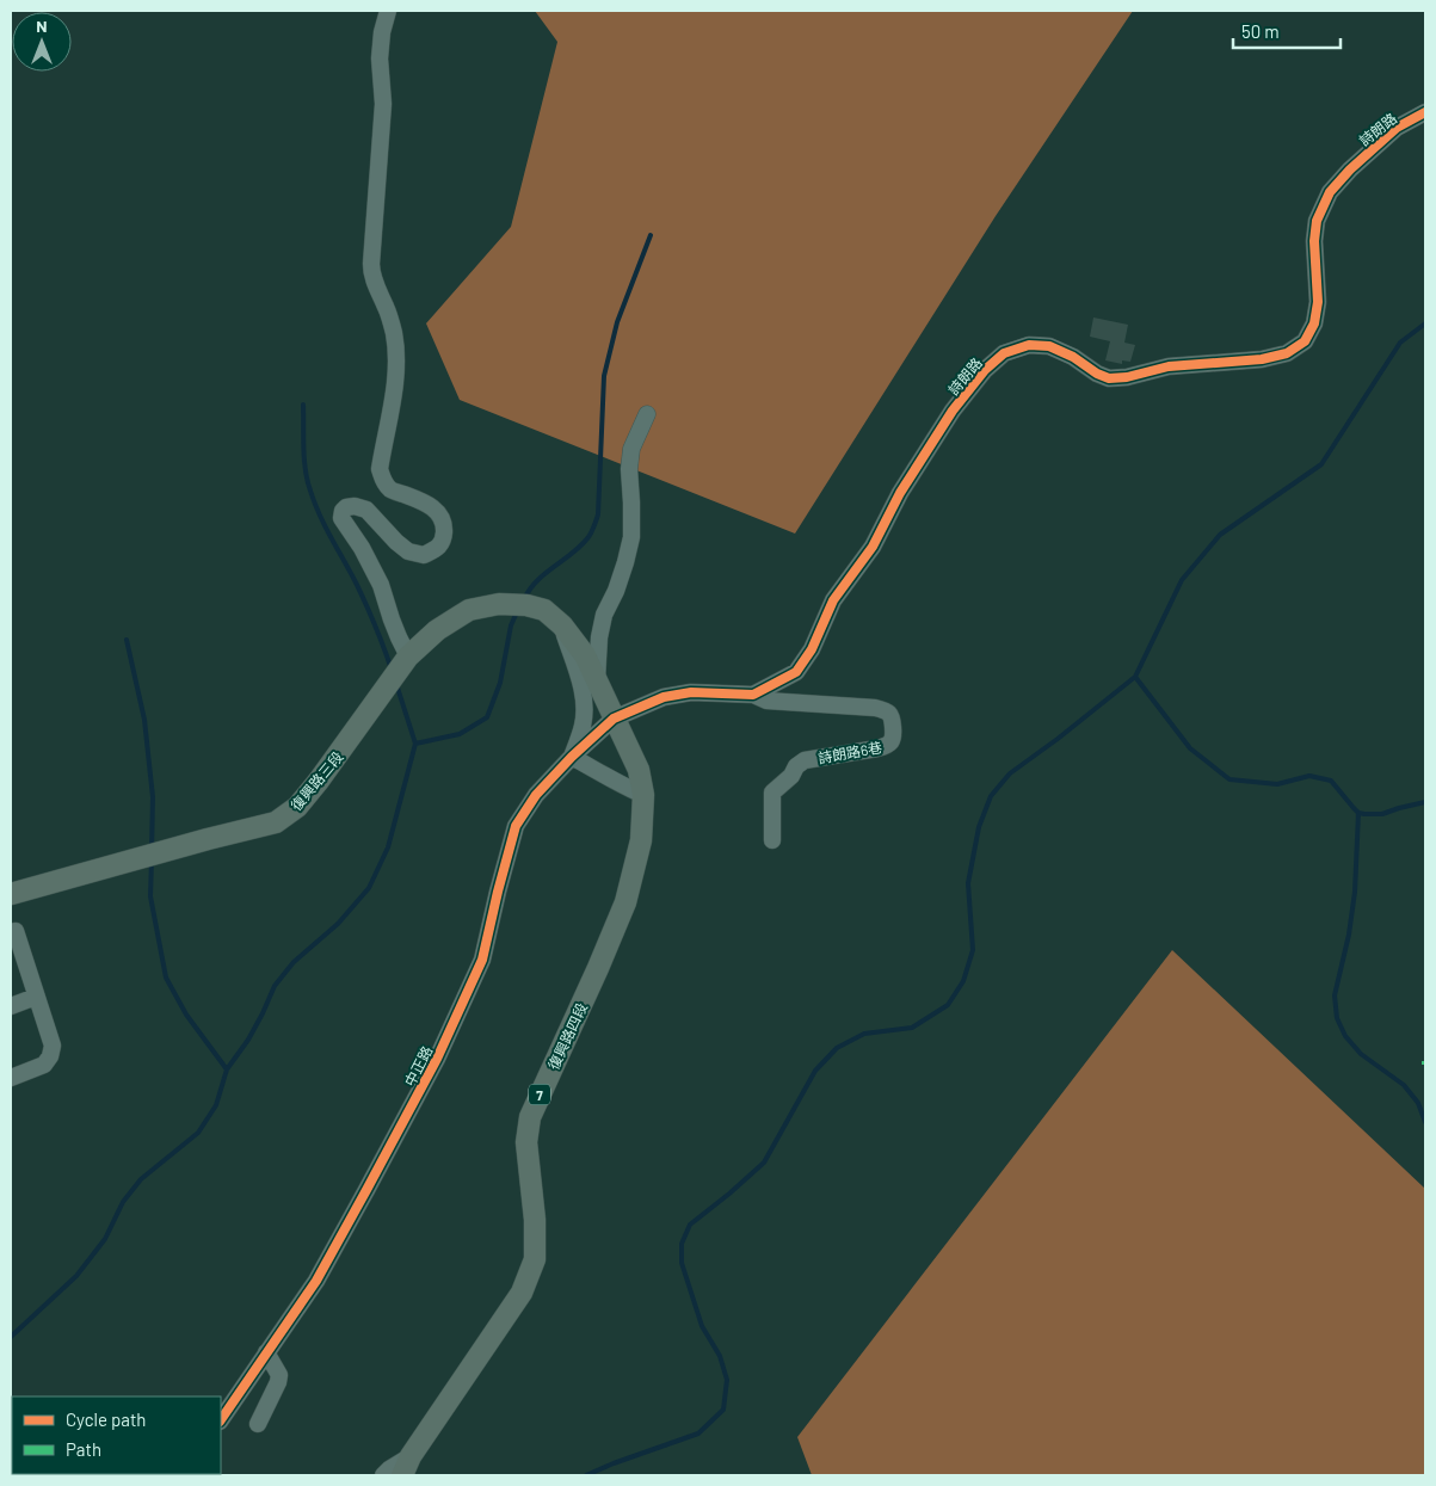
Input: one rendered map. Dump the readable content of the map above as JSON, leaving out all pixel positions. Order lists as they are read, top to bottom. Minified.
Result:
{"streets":{"main road":["復興路三段","復興路四段","7"],"street":["詩朗路","詩朗路6巷","中正路"]},"crossings":[["詩朗路","詩朗路6巷"],["詩朗路","復興路四段"],["詩朗路","中正路"],["復興路三段","復興路四段"],["復興路四段","中正路"]],"legend":["Cycle path","Path"],"scale_bar":"50 m","north":"top"}
